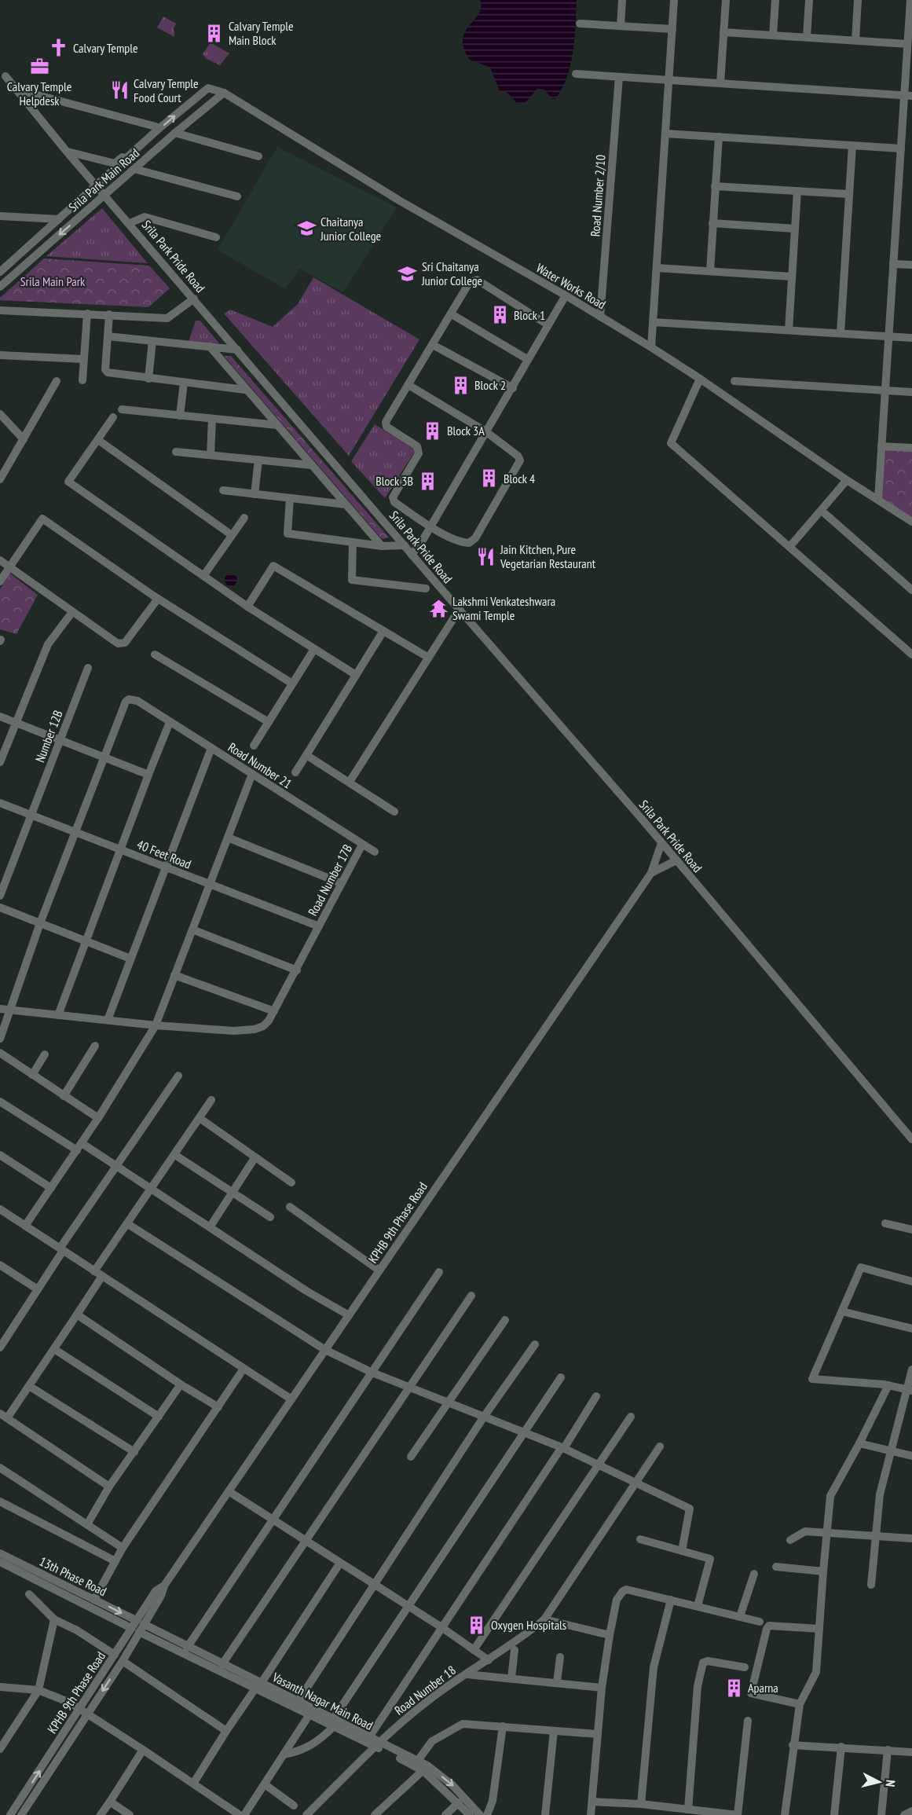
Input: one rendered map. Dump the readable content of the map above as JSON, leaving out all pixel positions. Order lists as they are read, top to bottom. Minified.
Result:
{"streets":{"street":["Srila Park Main Road","Road Number 2/10","Srila Park Pride Road","Water Works Road","Number 12B","Road Number 21","40 Feet Road","Road Number 17B","KPHB 9th Phase Road","13th Phase Road","Road Number 18","Vasanth Nagar Main Road"]},"crossings":[["Srila Park Main Road","Srila Park Pride Road"],["Srila Park Main Road","Water Works Road"],["Road Number 2/10","Water Works Road"],["Srila Park Pride Road","Water Works Road"],["Srila Park Pride Road","KPHB 9th Phase Road"],["Number 12B","40 Feet Road"],["Road Number 21","Road Number 17B"],["40 Feet Road","Road Number 17B"],["KPHB 9th Phase Road","13th Phase Road"],["KPHB 9th Phase Road","Vasanth Nagar Main Road"],["13th Phase Road","Vasanth Nagar Main Road"],["Road Number 18","Vasanth Nagar Main Road"]],"parks":["Srila Main Park"],"places":{"building":["Calvary Temple Main Block","Block 1","Block 2","Block 3A","Block 4","Block 3B","Oxygen Hospitals","Aparna"],"church":["Calvary Temple"],"office":["Calvary Temple Helpdesk"],"restaurant":["Calvary Temple Food Court","Jain Kitchen, Pure Vegetarian Restaurant"],"school or university":["Chaitanya Junior College","Sri Chaitanya Junior College"],"temple":["Lakshmi Venkateshwara Swami Temple"]},"north":"right"}
